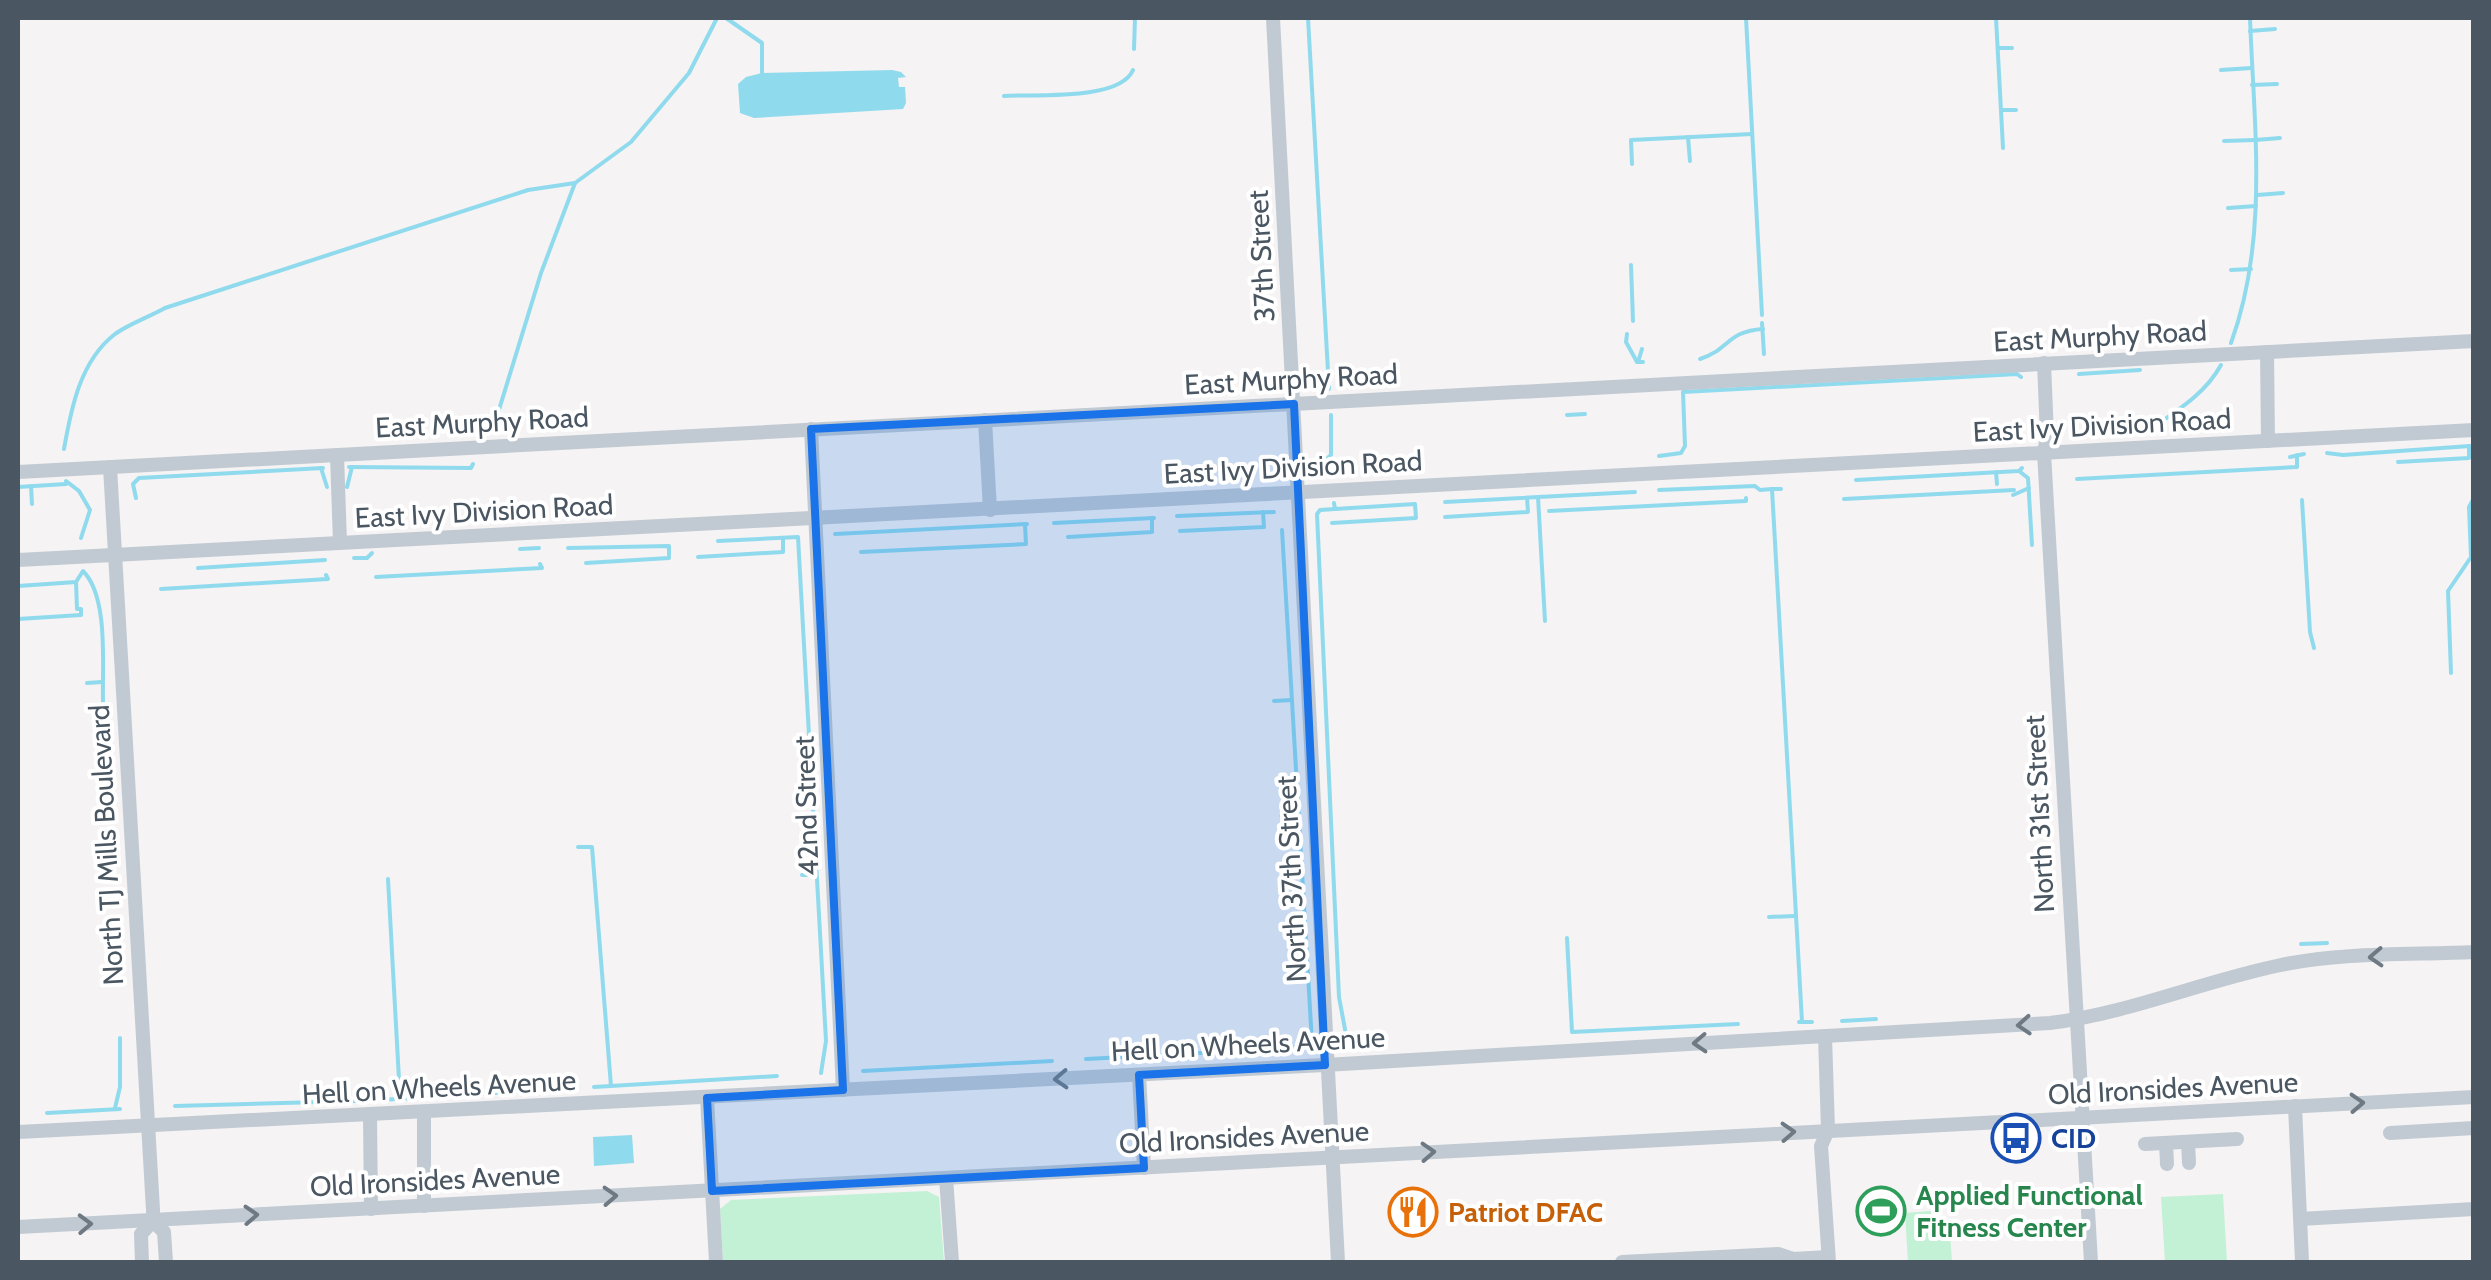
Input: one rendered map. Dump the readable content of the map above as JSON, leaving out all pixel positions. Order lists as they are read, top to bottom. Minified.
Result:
{"streets":{"street":["37th Street","East Murphy Road","East Ivy Division Road","42nd Street","North 31st Street","North TJ Mills Boulevard","North 37th Street","Hell on Wheels Avenue","Old Ironsides Avenue"]},"crossings":[["37th Street","East Murphy Road"],["37th Street","East Ivy Division Road"],["37th Street","North 37th Street"],["East Murphy Road","42nd Street"],["East Murphy Road","North 31st Street"],["East Murphy Road","North TJ Mills Boulevard"],["East Ivy Division Road","42nd Street"],["East Ivy Division Road","North 31st Street"],["East Ivy Division Road","North TJ Mills Boulevard"],["East Ivy Division Road","North 37th Street"],["42nd Street","Hell on Wheels Avenue"],["North 31st Street","Hell on Wheels Avenue"],["North 31st Street","Old Ironsides Avenue"],["North TJ Mills Boulevard","Hell on Wheels Avenue"],["North TJ Mills Boulevard","Old Ironsides Avenue"],["North 37th Street","Hell on Wheels Avenue"],["North 37th Street","Old Ironsides Avenue"]],"one_way":["Hell on Wheels Avenue"],"places":{"bus stop":["CID"],"sports":["Applied Functional Fitness Center"],"restaurant":["Patriot DFAC"]}}
